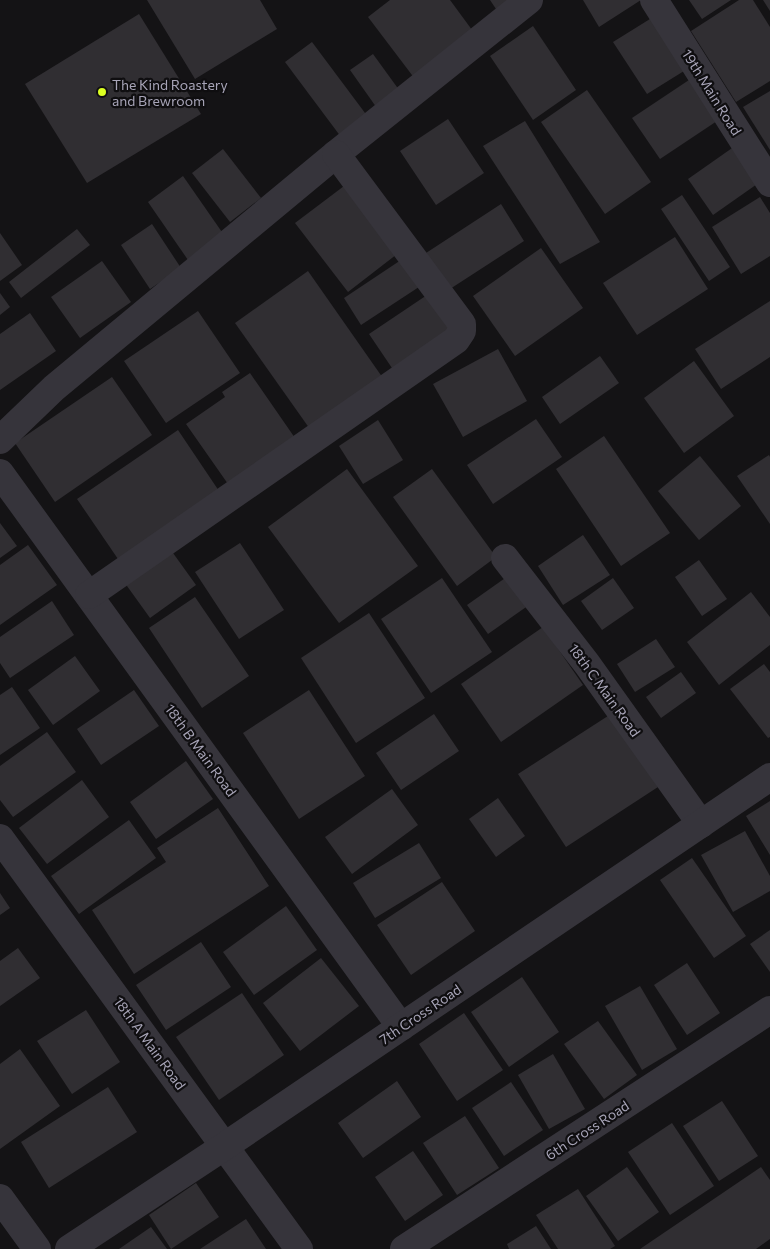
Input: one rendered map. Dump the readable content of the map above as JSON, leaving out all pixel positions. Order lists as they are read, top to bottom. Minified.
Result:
{"streets":{"street":["19th Main Road","18th C Main Road","18th B Main Road","7th Cross Road","18th A Main Road","6th Cross Road"]},"crossings":[["18th C Main Road","7th Cross Road"],["18th B Main Road","7th Cross Road"],["7th Cross Road","18th A Main Road"]],"places":["The Kind Roastery and Brewroom"]}
